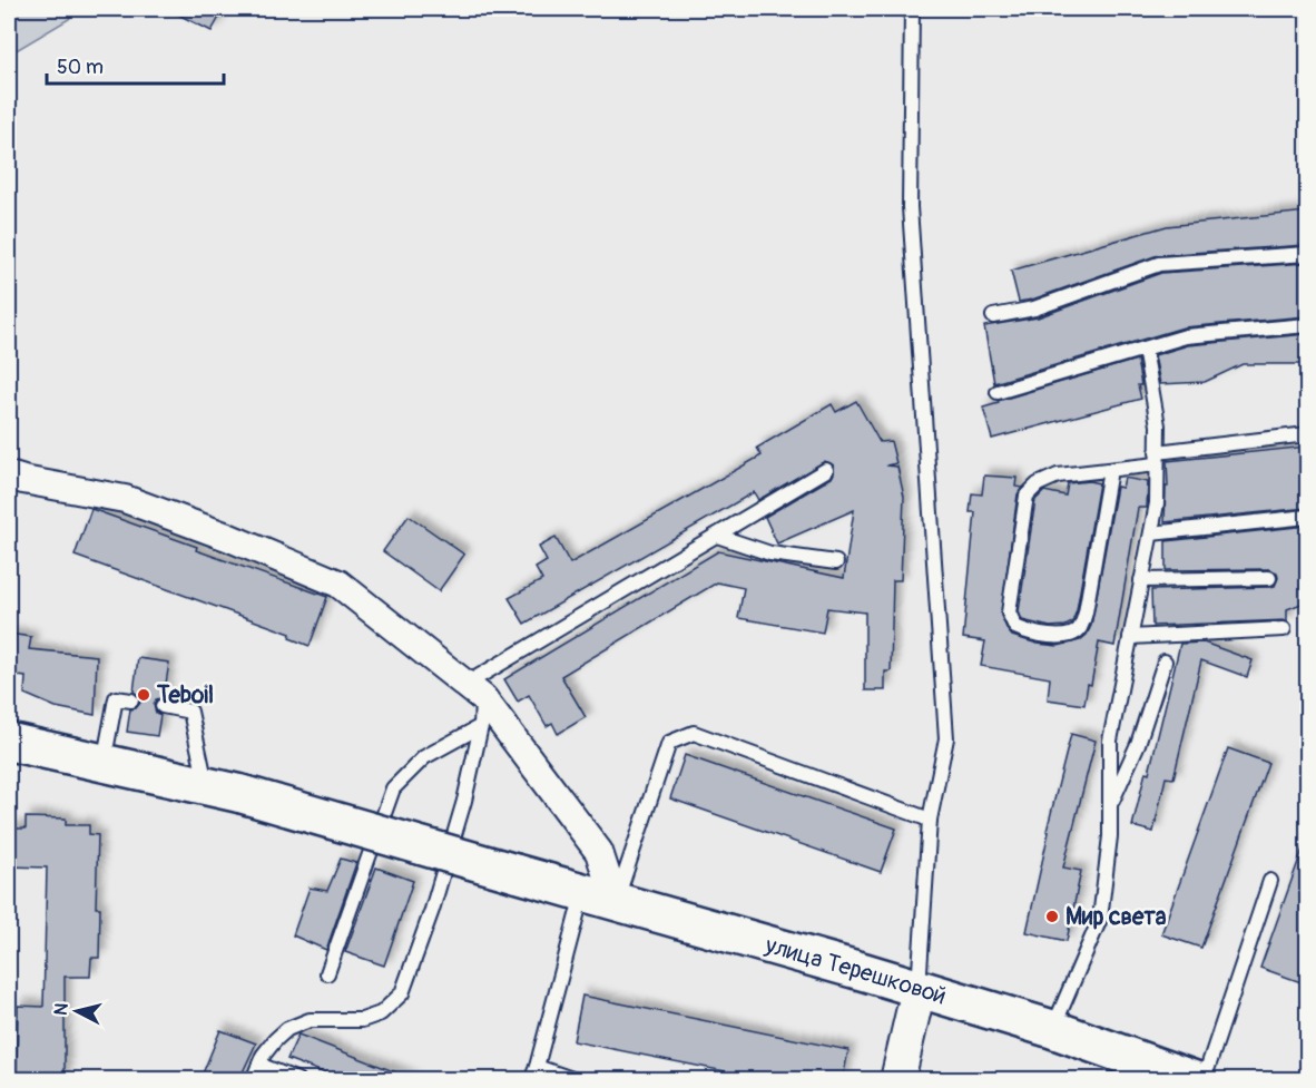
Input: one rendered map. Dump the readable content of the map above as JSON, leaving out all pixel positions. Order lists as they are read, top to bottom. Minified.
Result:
{"streets":{"main road":["улица Терешковой"]},"places":["Teboil","Мир света"],"scale_bar":"50 m","north":"left"}
